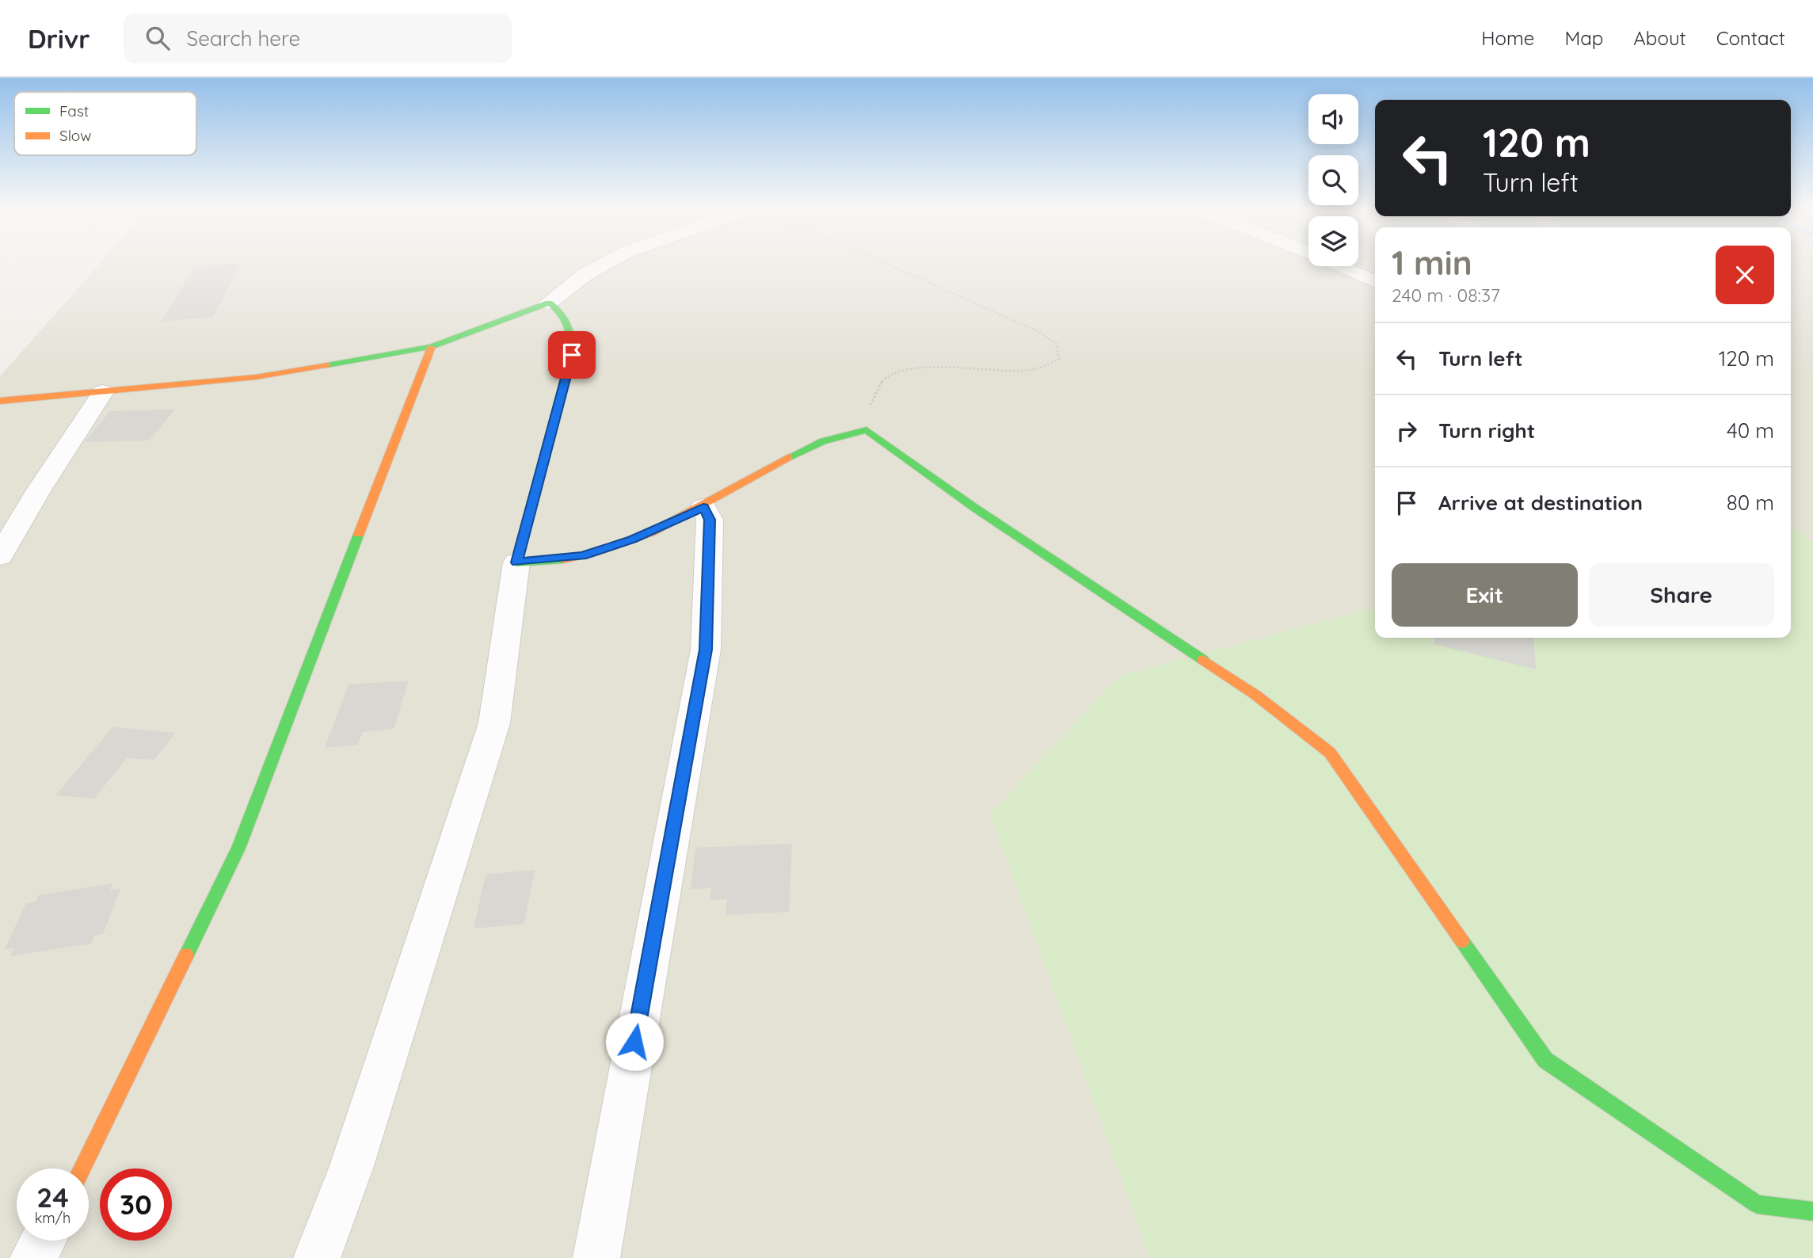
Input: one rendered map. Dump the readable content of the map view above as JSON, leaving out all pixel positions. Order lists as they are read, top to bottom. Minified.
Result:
{"legend":["Fast","Slow"],"page":{"header":"Drivr","search":"Search here","nav":["Home","Map","About","Contact"],"turn":["120 m","Turn left"],"heading":["1 min","240 m · 08:37"],"list":[{"name":"Turn left","value":"120 m"},{"name":"Turn right","value":"40 m"},{"name":"Arrive at destination","value":"80 m"}],"buttons":["Exit","Share"],"speed":"24 km/h","limit":"30"}}
